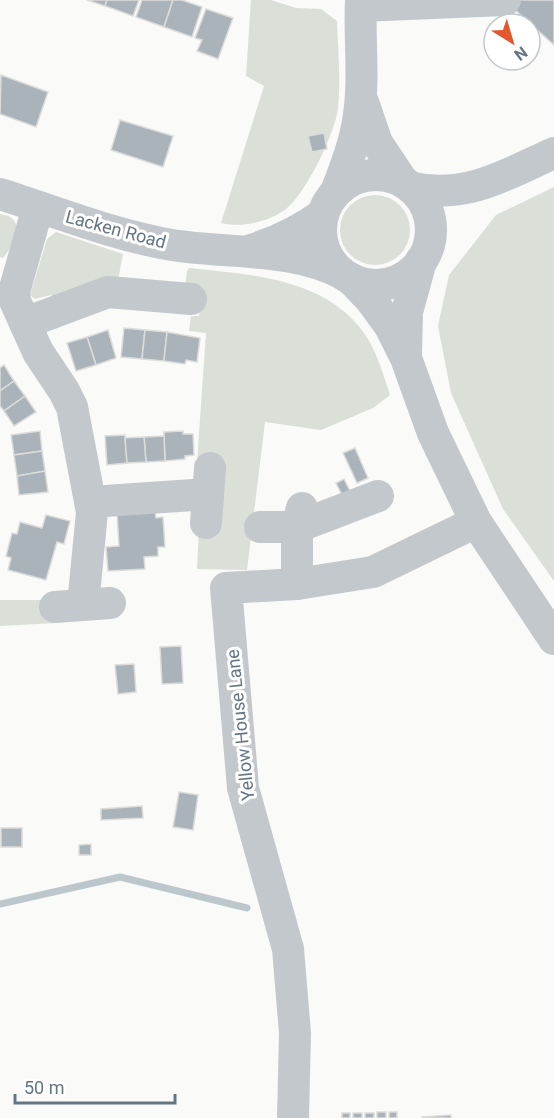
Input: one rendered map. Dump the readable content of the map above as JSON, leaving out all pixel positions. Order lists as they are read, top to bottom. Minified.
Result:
{"streets":{"street":["Lacken Road","Yellow House Lane"]},"scale_bar":"50 m","north":"bottom right"}
